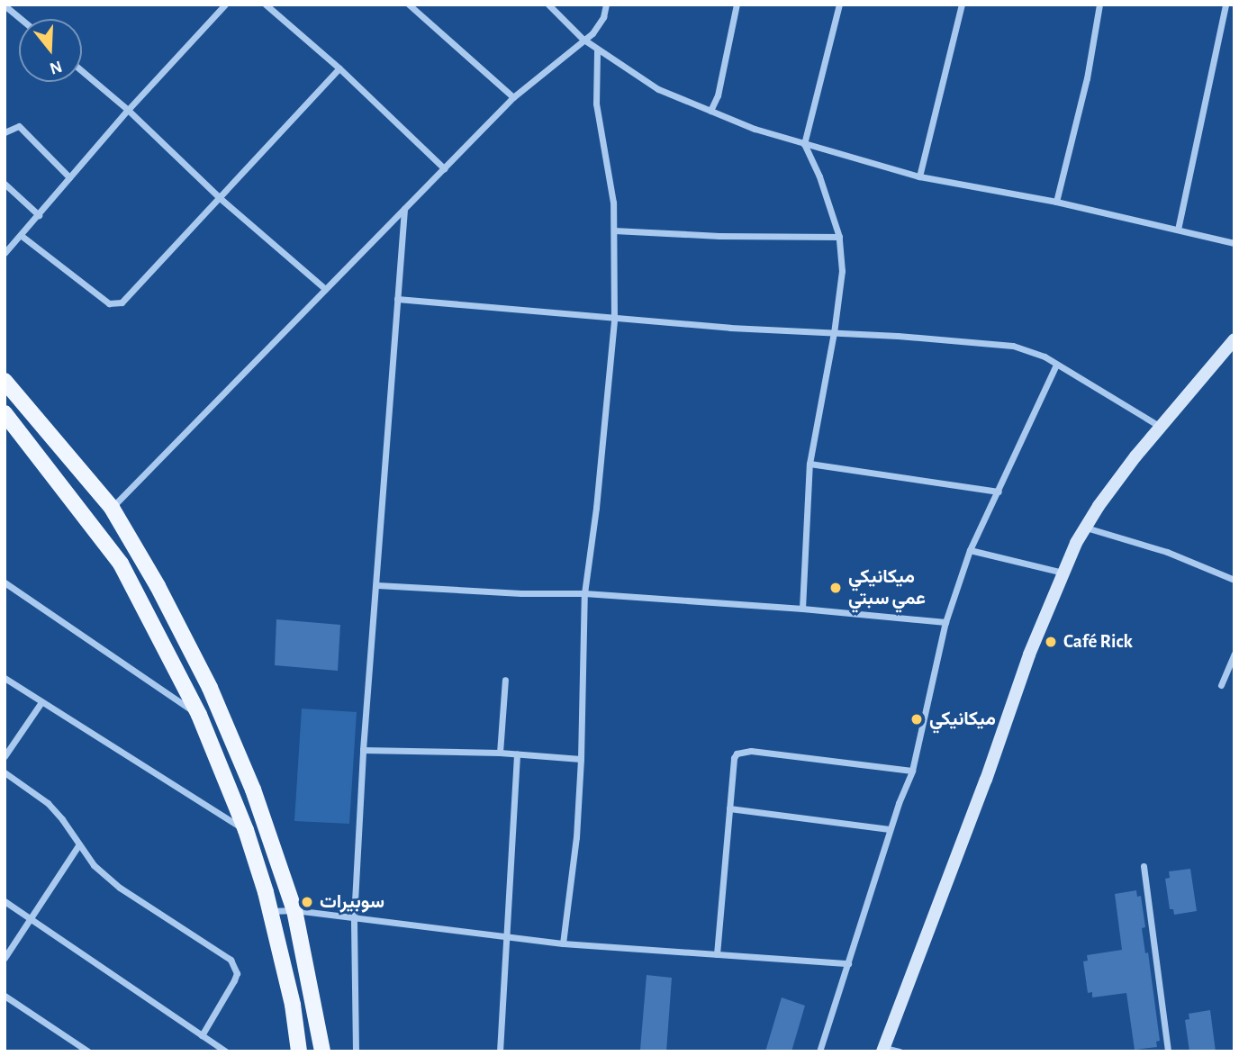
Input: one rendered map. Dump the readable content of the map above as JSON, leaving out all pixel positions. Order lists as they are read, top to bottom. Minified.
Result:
{"places":["ميكانيكي عمي سبتي","Café Rick","ميكانيكي","سوبيرات"],"north":"bottom"}
